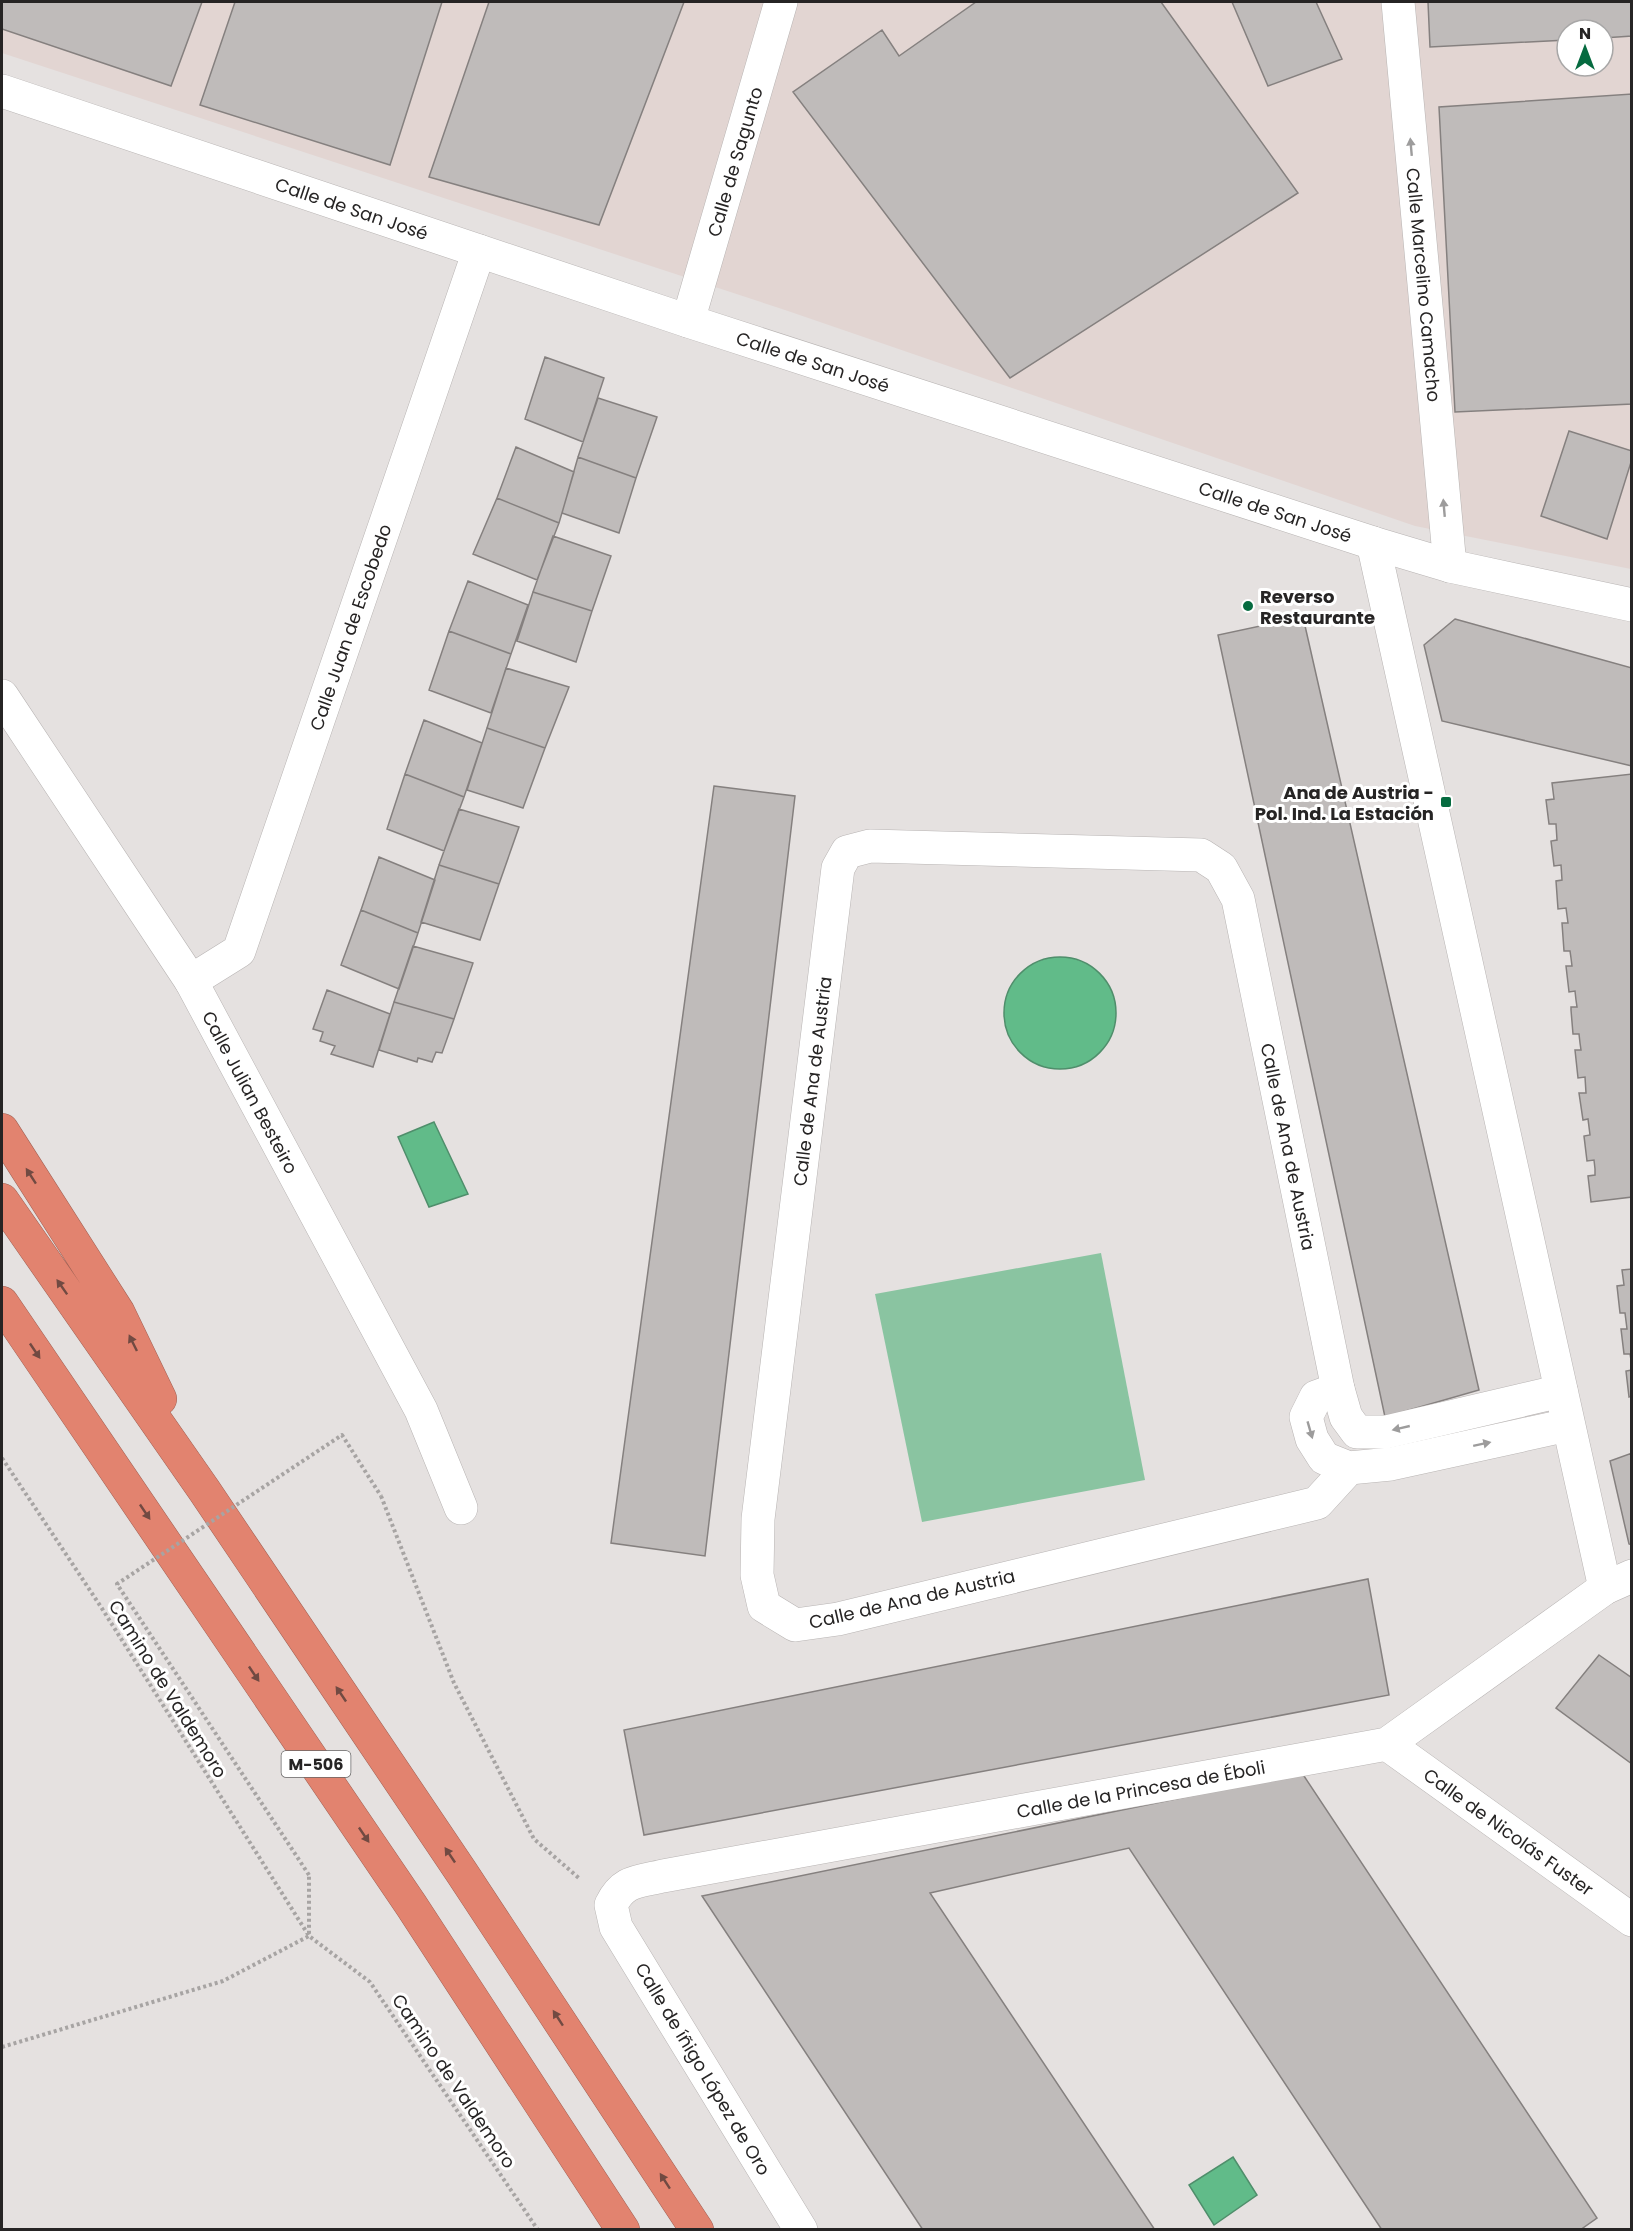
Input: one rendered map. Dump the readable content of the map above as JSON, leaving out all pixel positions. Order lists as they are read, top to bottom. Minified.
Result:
{"streets":{"highway":["M-506"],"street":["Calle de Sagunto","Calle de San José","Calle Marcelino Camacho","Calle Juan de Escobedo","Calle de Ana de Austria","Calle Julian Besteiro","Calle de la Princesa de Éboli","Calle de Nicolás Fuster","Calle de íñigo López de Oro"],"path":["Camino de Valdemoro"]},"crossings":[["Calle de Sagunto","Calle de San José"],["Calle de San José","Calle Marcelino Camacho"],["Calle de San José","Calle Juan de Escobedo"],["Calle Juan de Escobedo","Calle Julian Besteiro"],["Calle de la Princesa de Éboli","Calle de Nicolás Fuster"],["Calle de la Princesa de Éboli","Calle de íñigo López de Oro"]],"one_way":["Calle Marcelino Camacho"],"places":{"other":["Reverso Restaurante"],"transit":["Ana de Austria - Pol. Ind. La Estación"]},"north":"top"}
